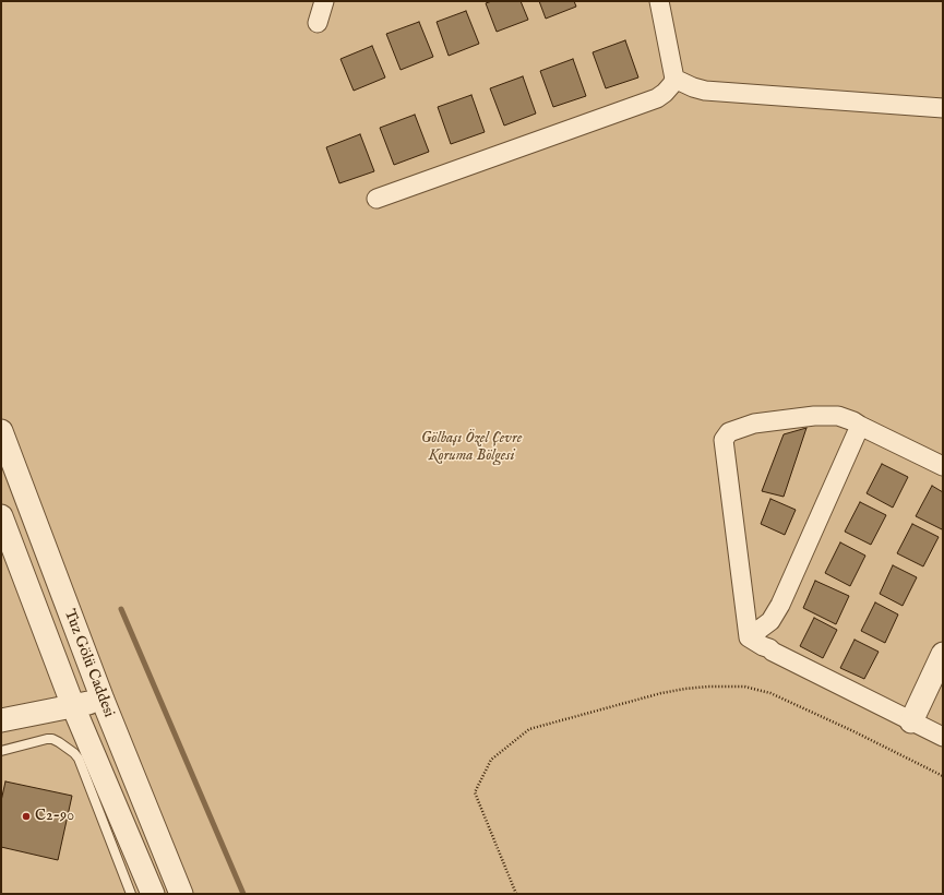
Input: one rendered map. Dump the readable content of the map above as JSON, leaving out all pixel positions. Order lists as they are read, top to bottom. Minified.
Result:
{"streets":{"street":["Tuz Gölü Caddesi"]},"parks":["Gölbaşı Özel Çevre Koruma Bölgesi"],"places":["C2-90"]}
